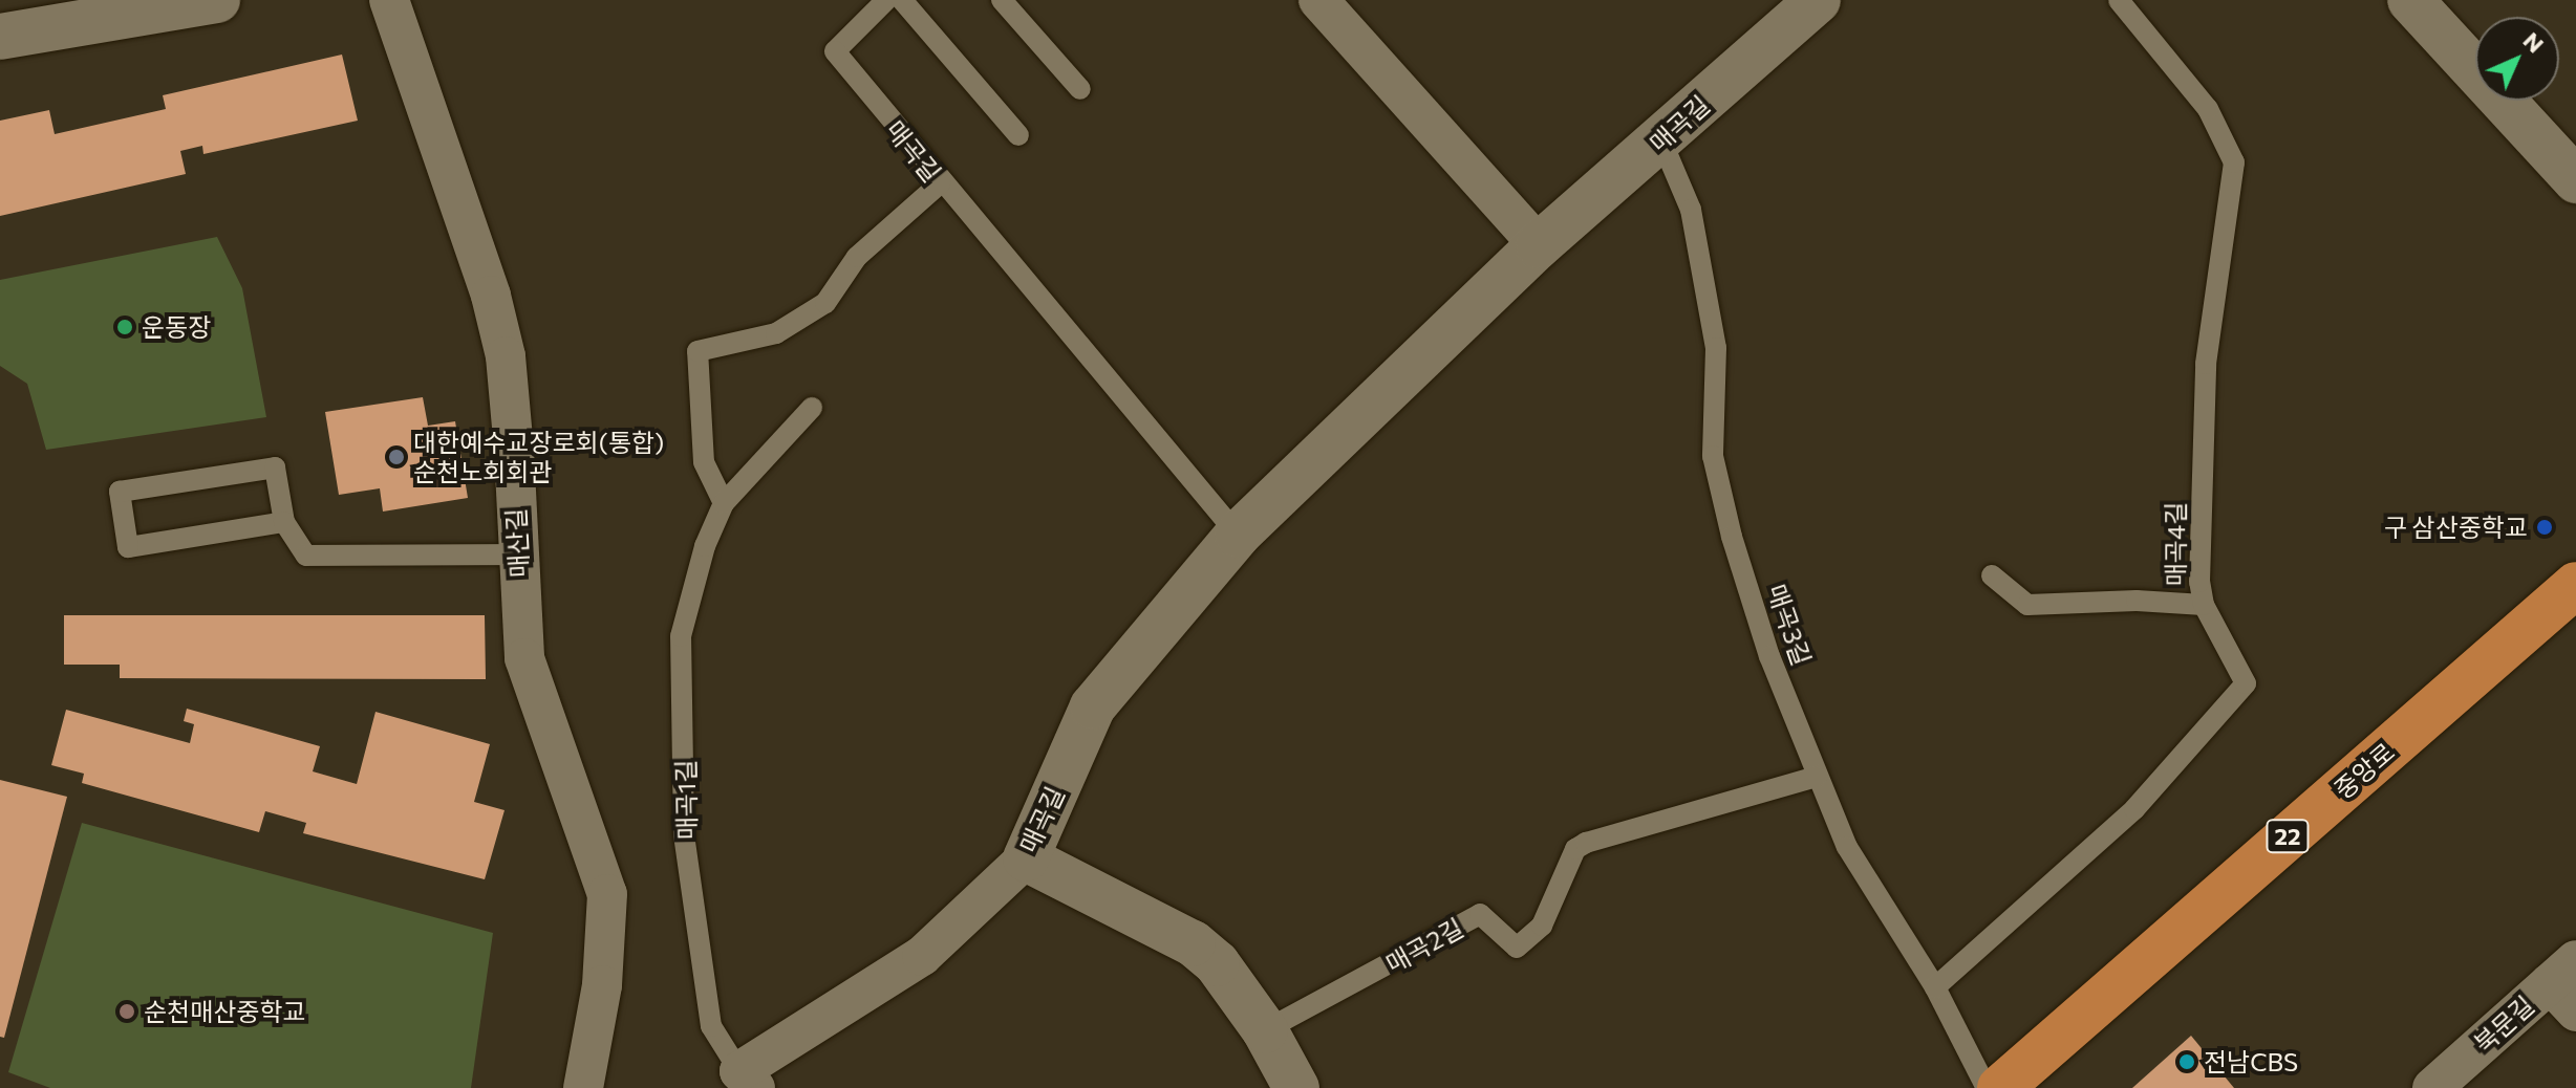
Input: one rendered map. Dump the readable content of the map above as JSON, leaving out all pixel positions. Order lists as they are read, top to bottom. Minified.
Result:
{"streets":{"main road":["중앙로","22"],"street":["매곡길","매산길","북문길"],"lane":["매곡4길","매곡3길","매곡1길","매곡2길"]},"crossings":[["매곡길","매곡3길"],["매곡길","매곡1길"],["매곡4길","매곡3길"],["매곡3길","매곡2길"]],"places":["운동장","대한예수교장로회(통합) 순천노회회관","구 삼산중학교","순천매산중학교","전남CBS"],"north":"top right"}
